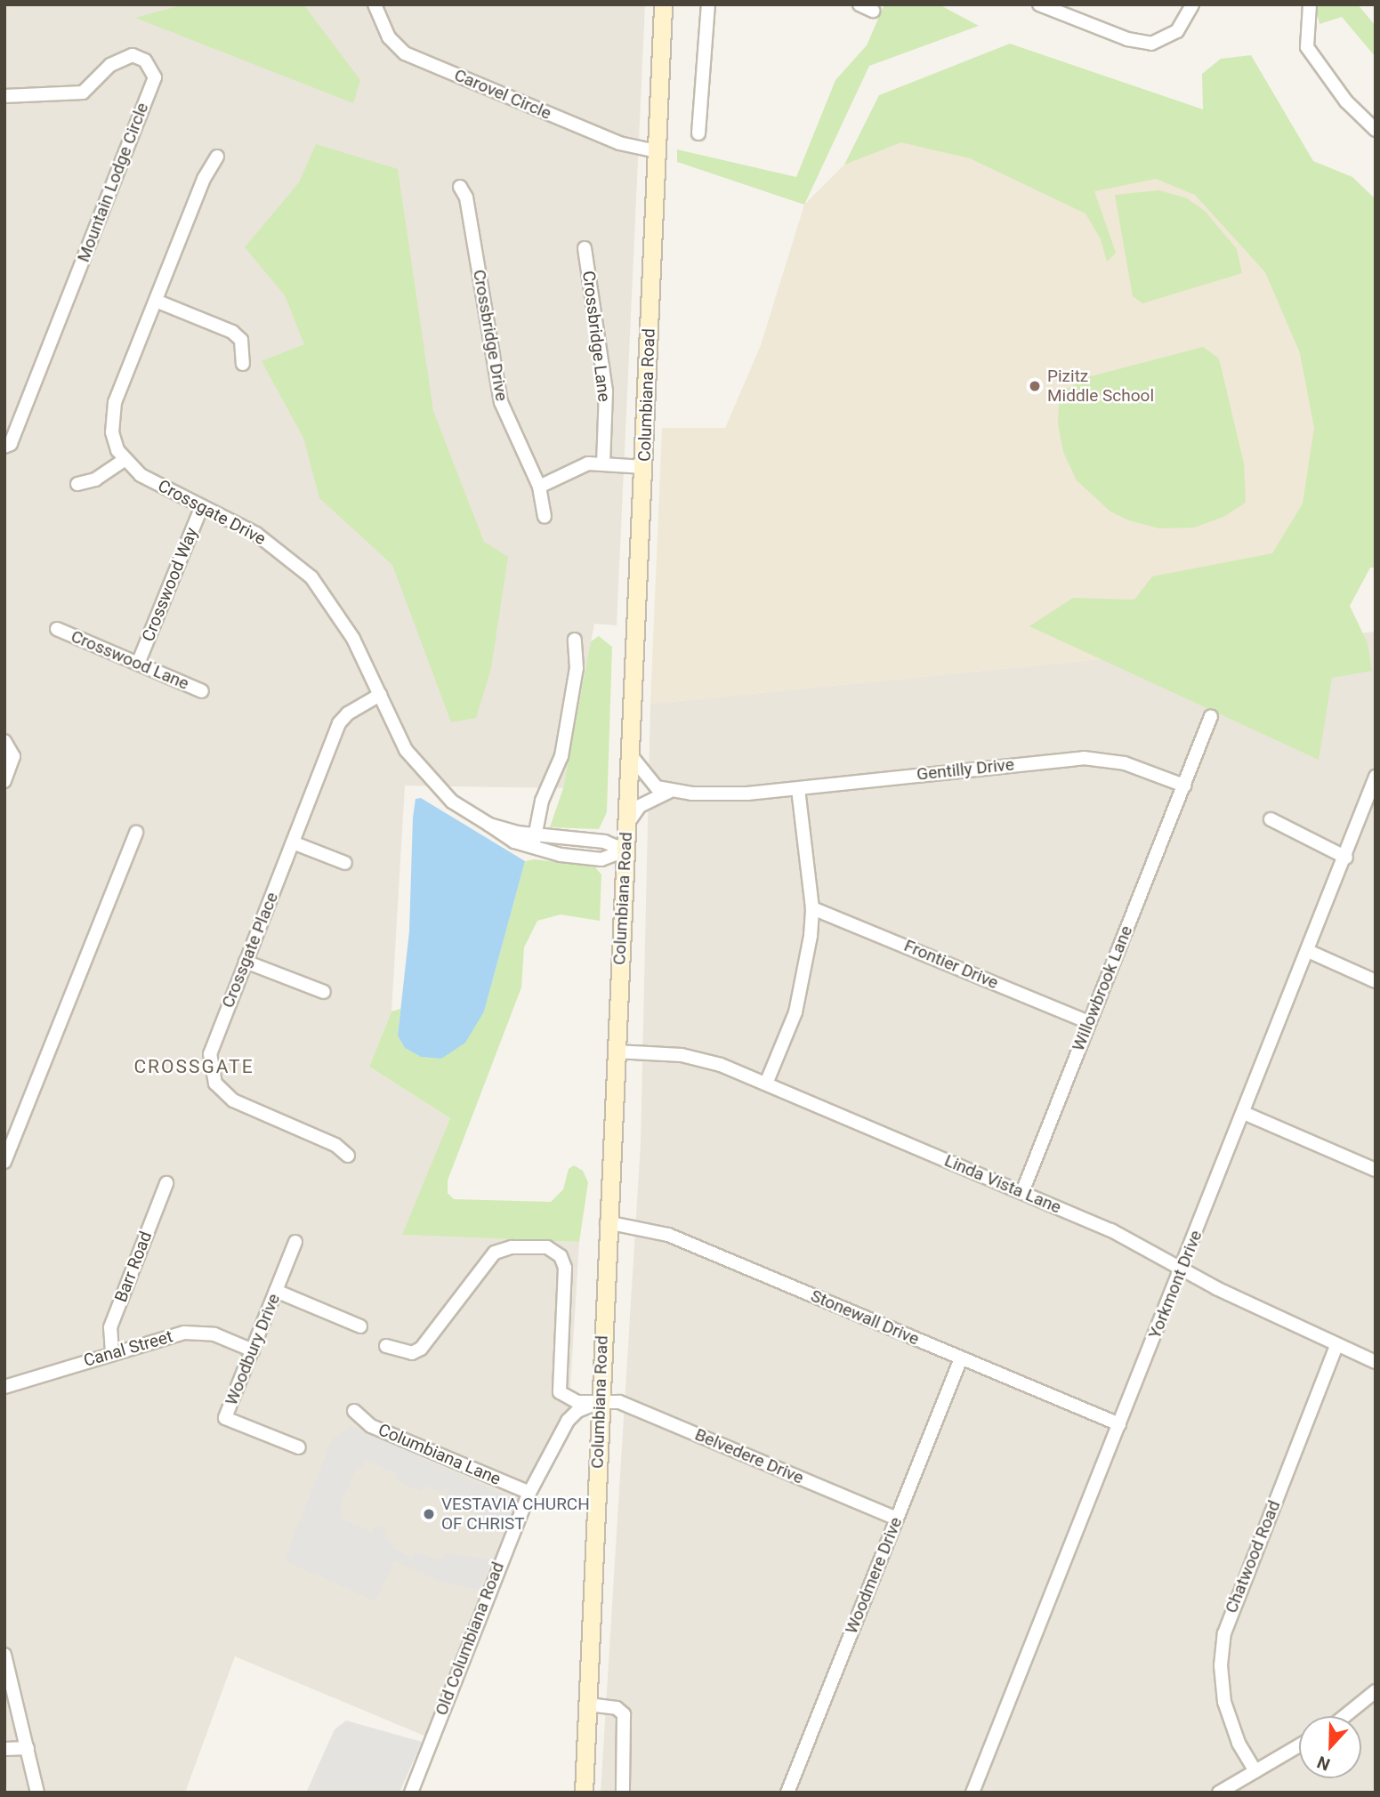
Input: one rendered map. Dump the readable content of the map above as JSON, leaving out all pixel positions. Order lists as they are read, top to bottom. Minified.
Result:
{"streets":{"main road":["Columbiana Road"],"street":["Carovel Circle","Mountain Lodge Circle","Crossbridge Drive","Crossbridge Lane","Crossgate Drive","Crosswood Way","Crosswood Lane","Gentilly Drive","Crossgate Place","Frontier Drive","Willowbrook Lane","Linda Vista Lane","Barr Road","Yorkmont Drive","Stonewall Drive","Canal Street","Woodbury Drive","Columbiana Lane","Belvedere Drive","Chatwood Road","Woodmere Drive","Old Columbiana Road"]},"crossings":[["Carovel Circle","Columbiana Road"],["Columbiana Road","Crossgate Drive"],["Columbiana Road","Gentilly Drive"],["Columbiana Road","Linda Vista Lane"],["Columbiana Road","Stonewall Drive"],["Columbiana Road","Belvedere Drive"],["Columbiana Road","Old Columbiana Road"],["Crossgate Drive","Crosswood Way"],["Crossgate Drive","Crossgate Place"],["Crosswood Way","Crosswood Lane"],["Gentilly Drive","Willowbrook Lane"],["Frontier Drive","Willowbrook Lane"],["Willowbrook Lane","Linda Vista Lane"],["Linda Vista Lane","Yorkmont Drive"],["Linda Vista Lane","Chatwood Road"],["Barr Road","Canal Street"],["Yorkmont Drive","Stonewall Drive"],["Stonewall Drive","Woodmere Drive"],["Canal Street","Woodbury Drive"],["Columbiana Lane","Old Columbiana Road"],["Belvedere Drive","Woodmere Drive"],["Belvedere Drive","Old Columbiana Road"]],"districts":["CROSSGATE"],"places":["Pizitz Middle School","VESTAVIA CHURCH OF CHRIST"],"north":"bottom"}
